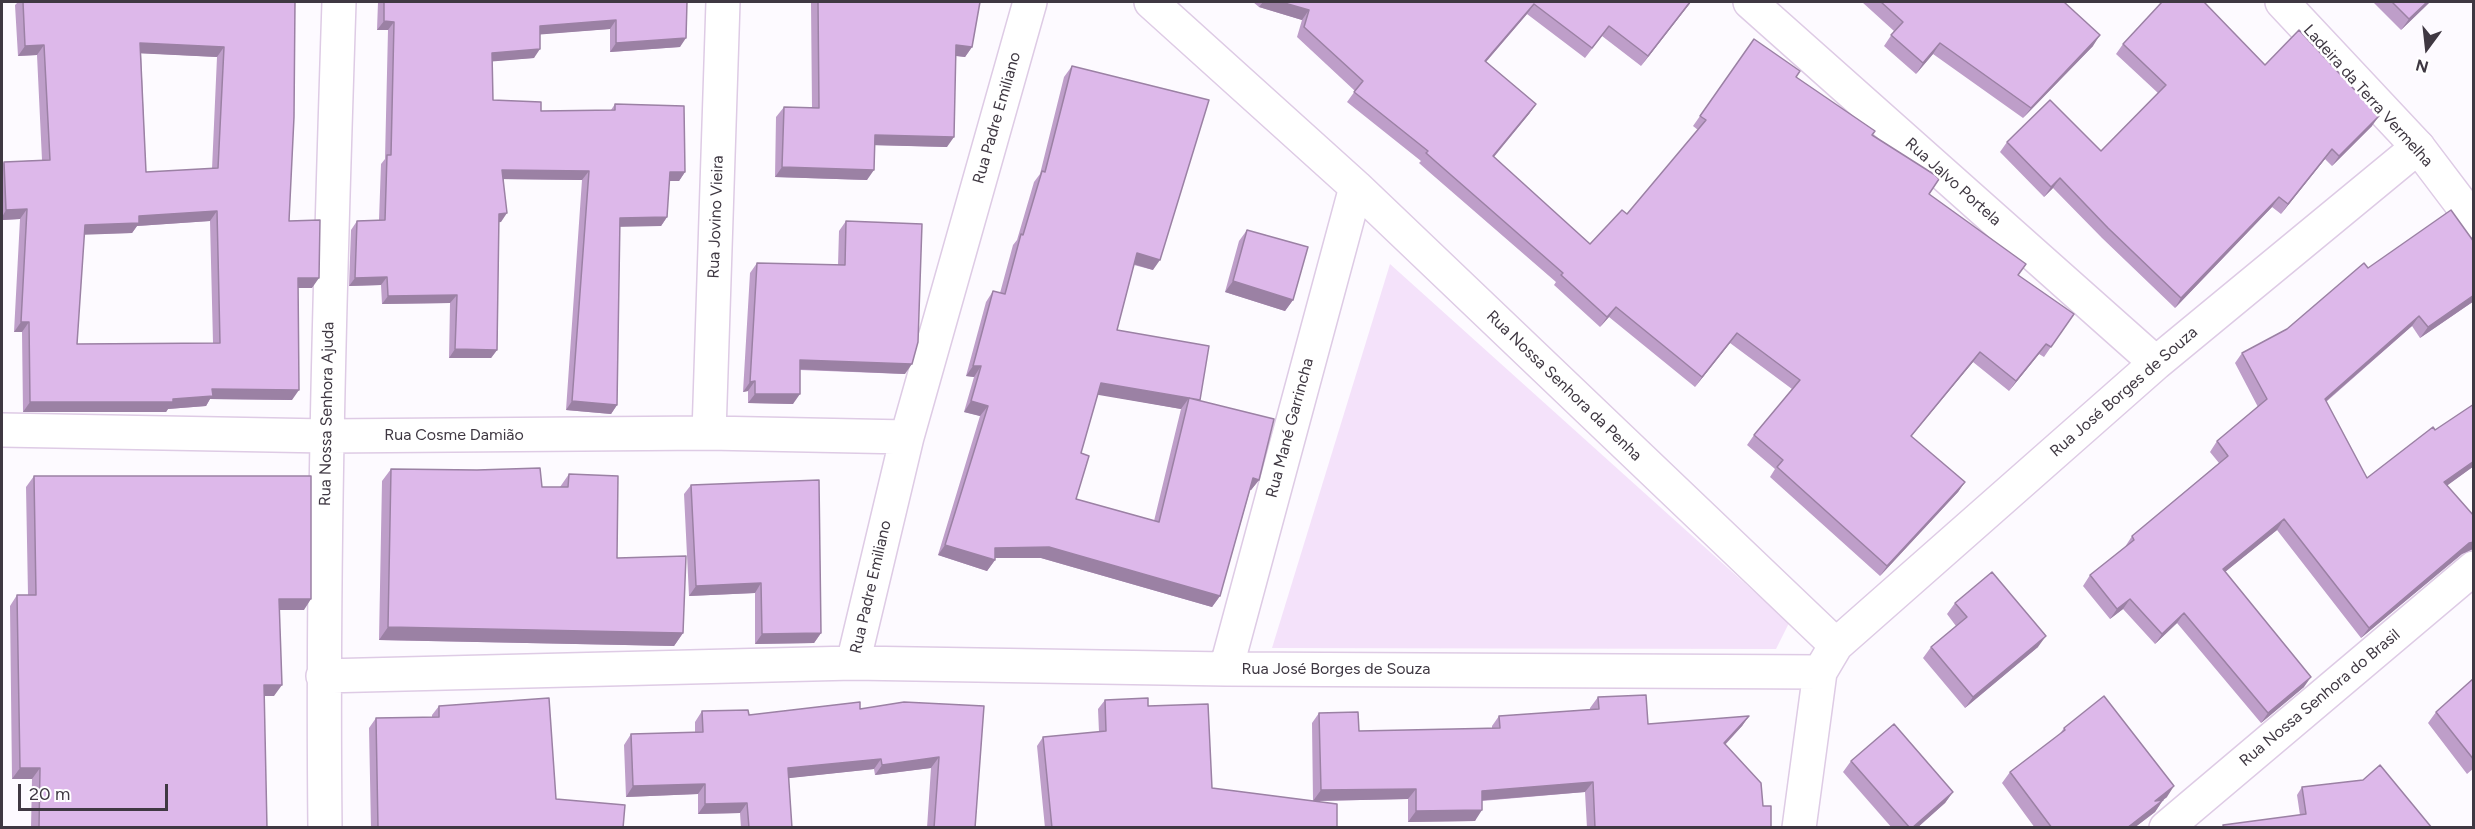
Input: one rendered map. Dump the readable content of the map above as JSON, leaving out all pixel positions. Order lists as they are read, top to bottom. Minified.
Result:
{"streets":{"street":["Ladeira da Terra Vermelha","Rua Padre Emiliano","Rua Jalvo Portela","Rua Jovino Vieira","Rua Nossa Senhora da Penha","Rua José Borges de Souza","Rua Nossa Senhora Ajuda","Rua Mané Garrincha","Rua Cosme Damião","Rua Nossa Senhora do Brasil"]},"crossings":[["Ladeira da Terra Vermelha","Rua José Borges de Souza"],["Rua Padre Emiliano","Rua José Borges de Souza"],["Rua Padre Emiliano","Rua Nossa Senhora Ajuda"],["Rua Padre Emiliano","Rua Cosme Damião"],["Rua Jalvo Portela","Rua José Borges de Souza"],["Rua Jovino Vieira","Rua Cosme Damião"],["Rua Nossa Senhora da Penha","Rua José Borges de Souza"],["Rua Nossa Senhora da Penha","Rua Mané Garrincha"],["Rua José Borges de Souza","Rua Mané Garrincha"],["Rua Nossa Senhora Ajuda","Rua Cosme Damião"]],"scale_bar":"20 m","north":"bottom"}
